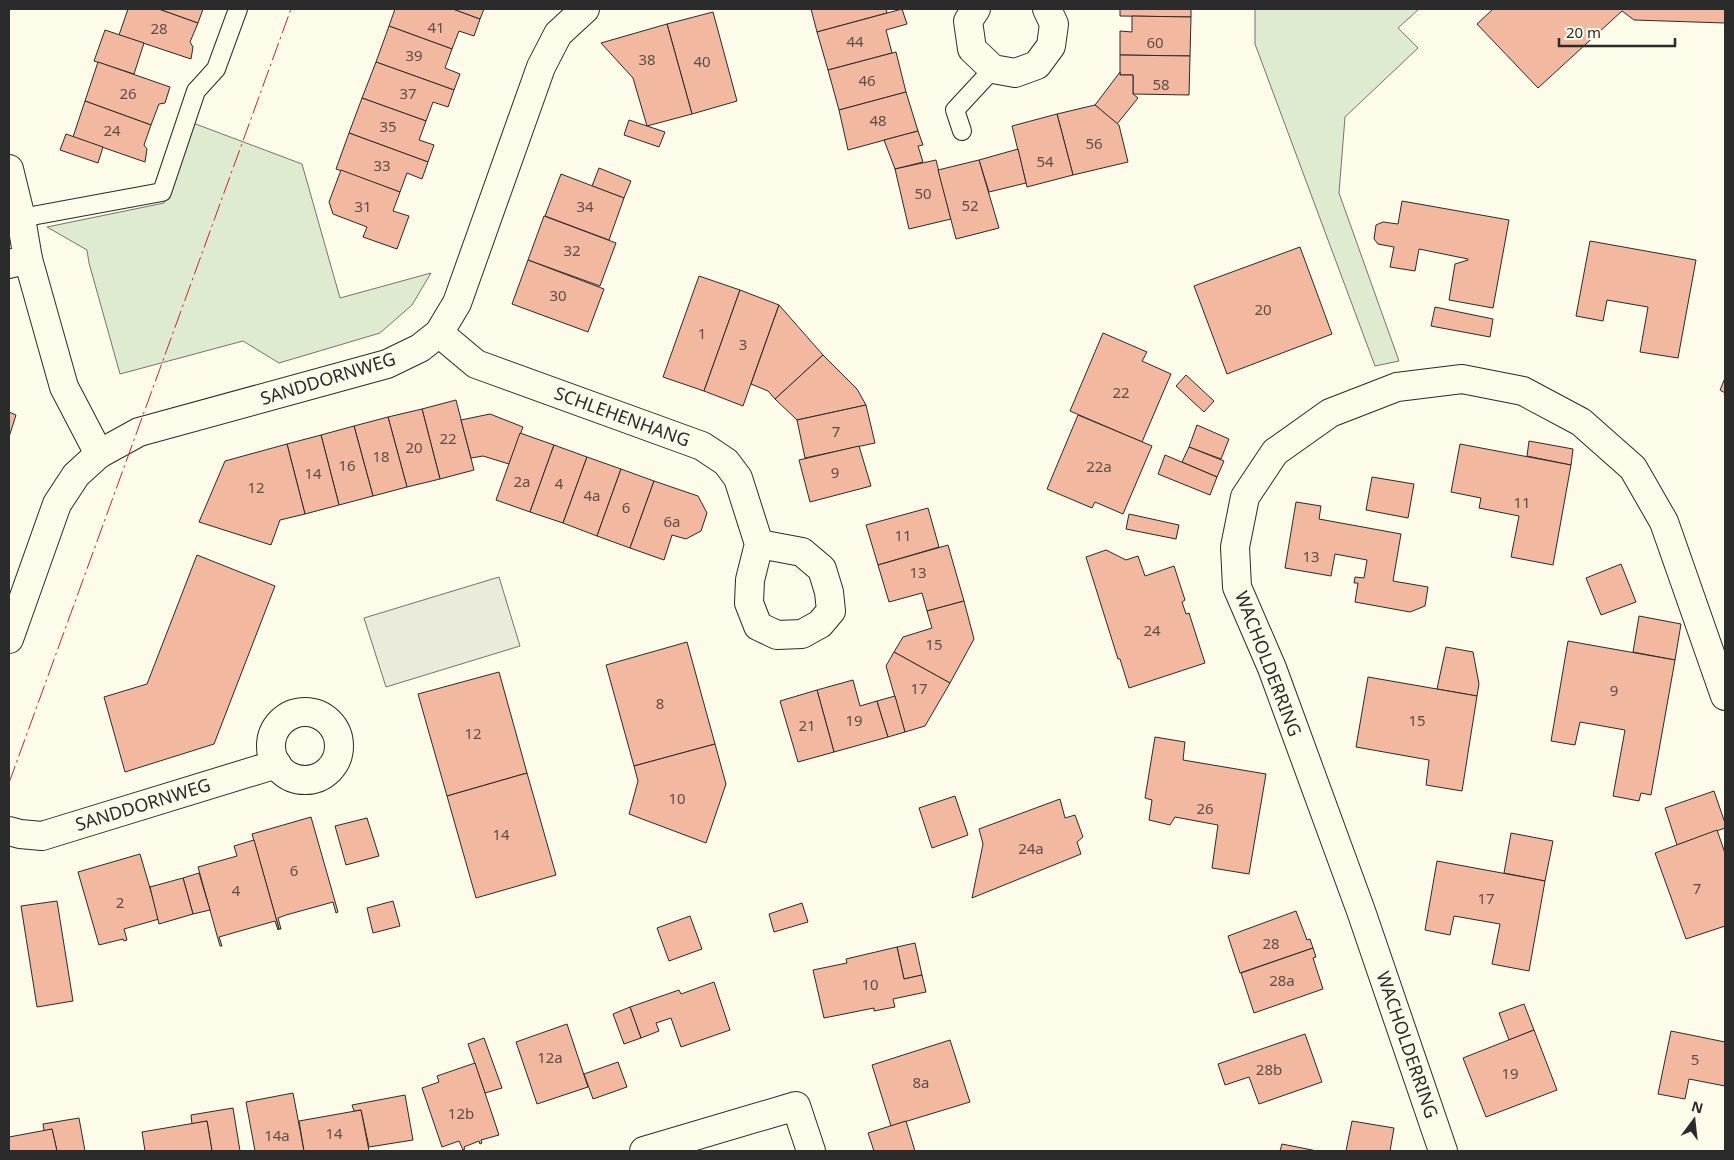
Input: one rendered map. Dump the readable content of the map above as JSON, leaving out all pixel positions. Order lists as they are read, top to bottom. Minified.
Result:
{"streets":{"street":["SANDDORNWEG","SCHLEHENHANG","WACHOLDERRING"]},"crossings":[["SANDDORNWEG","SCHLEHENHANG"]],"house_numbers":["41","28","44","60","39","38","40","46","58","26","37","48","35","24","56","54","33","50","52","31","34","32","30","20","1","3","22","7","22","20","18","16","22a","9","14","2a","4","12","4a","11","6","6a","11","13","13","24","15","17","9","8","19","15","21","12","10","26","14","24a","6","7","4","17","2","28","28a","10","12a","5","28b","19","8a","12b","14","14a"],"scale_bar":"20 m","north":"top"}
